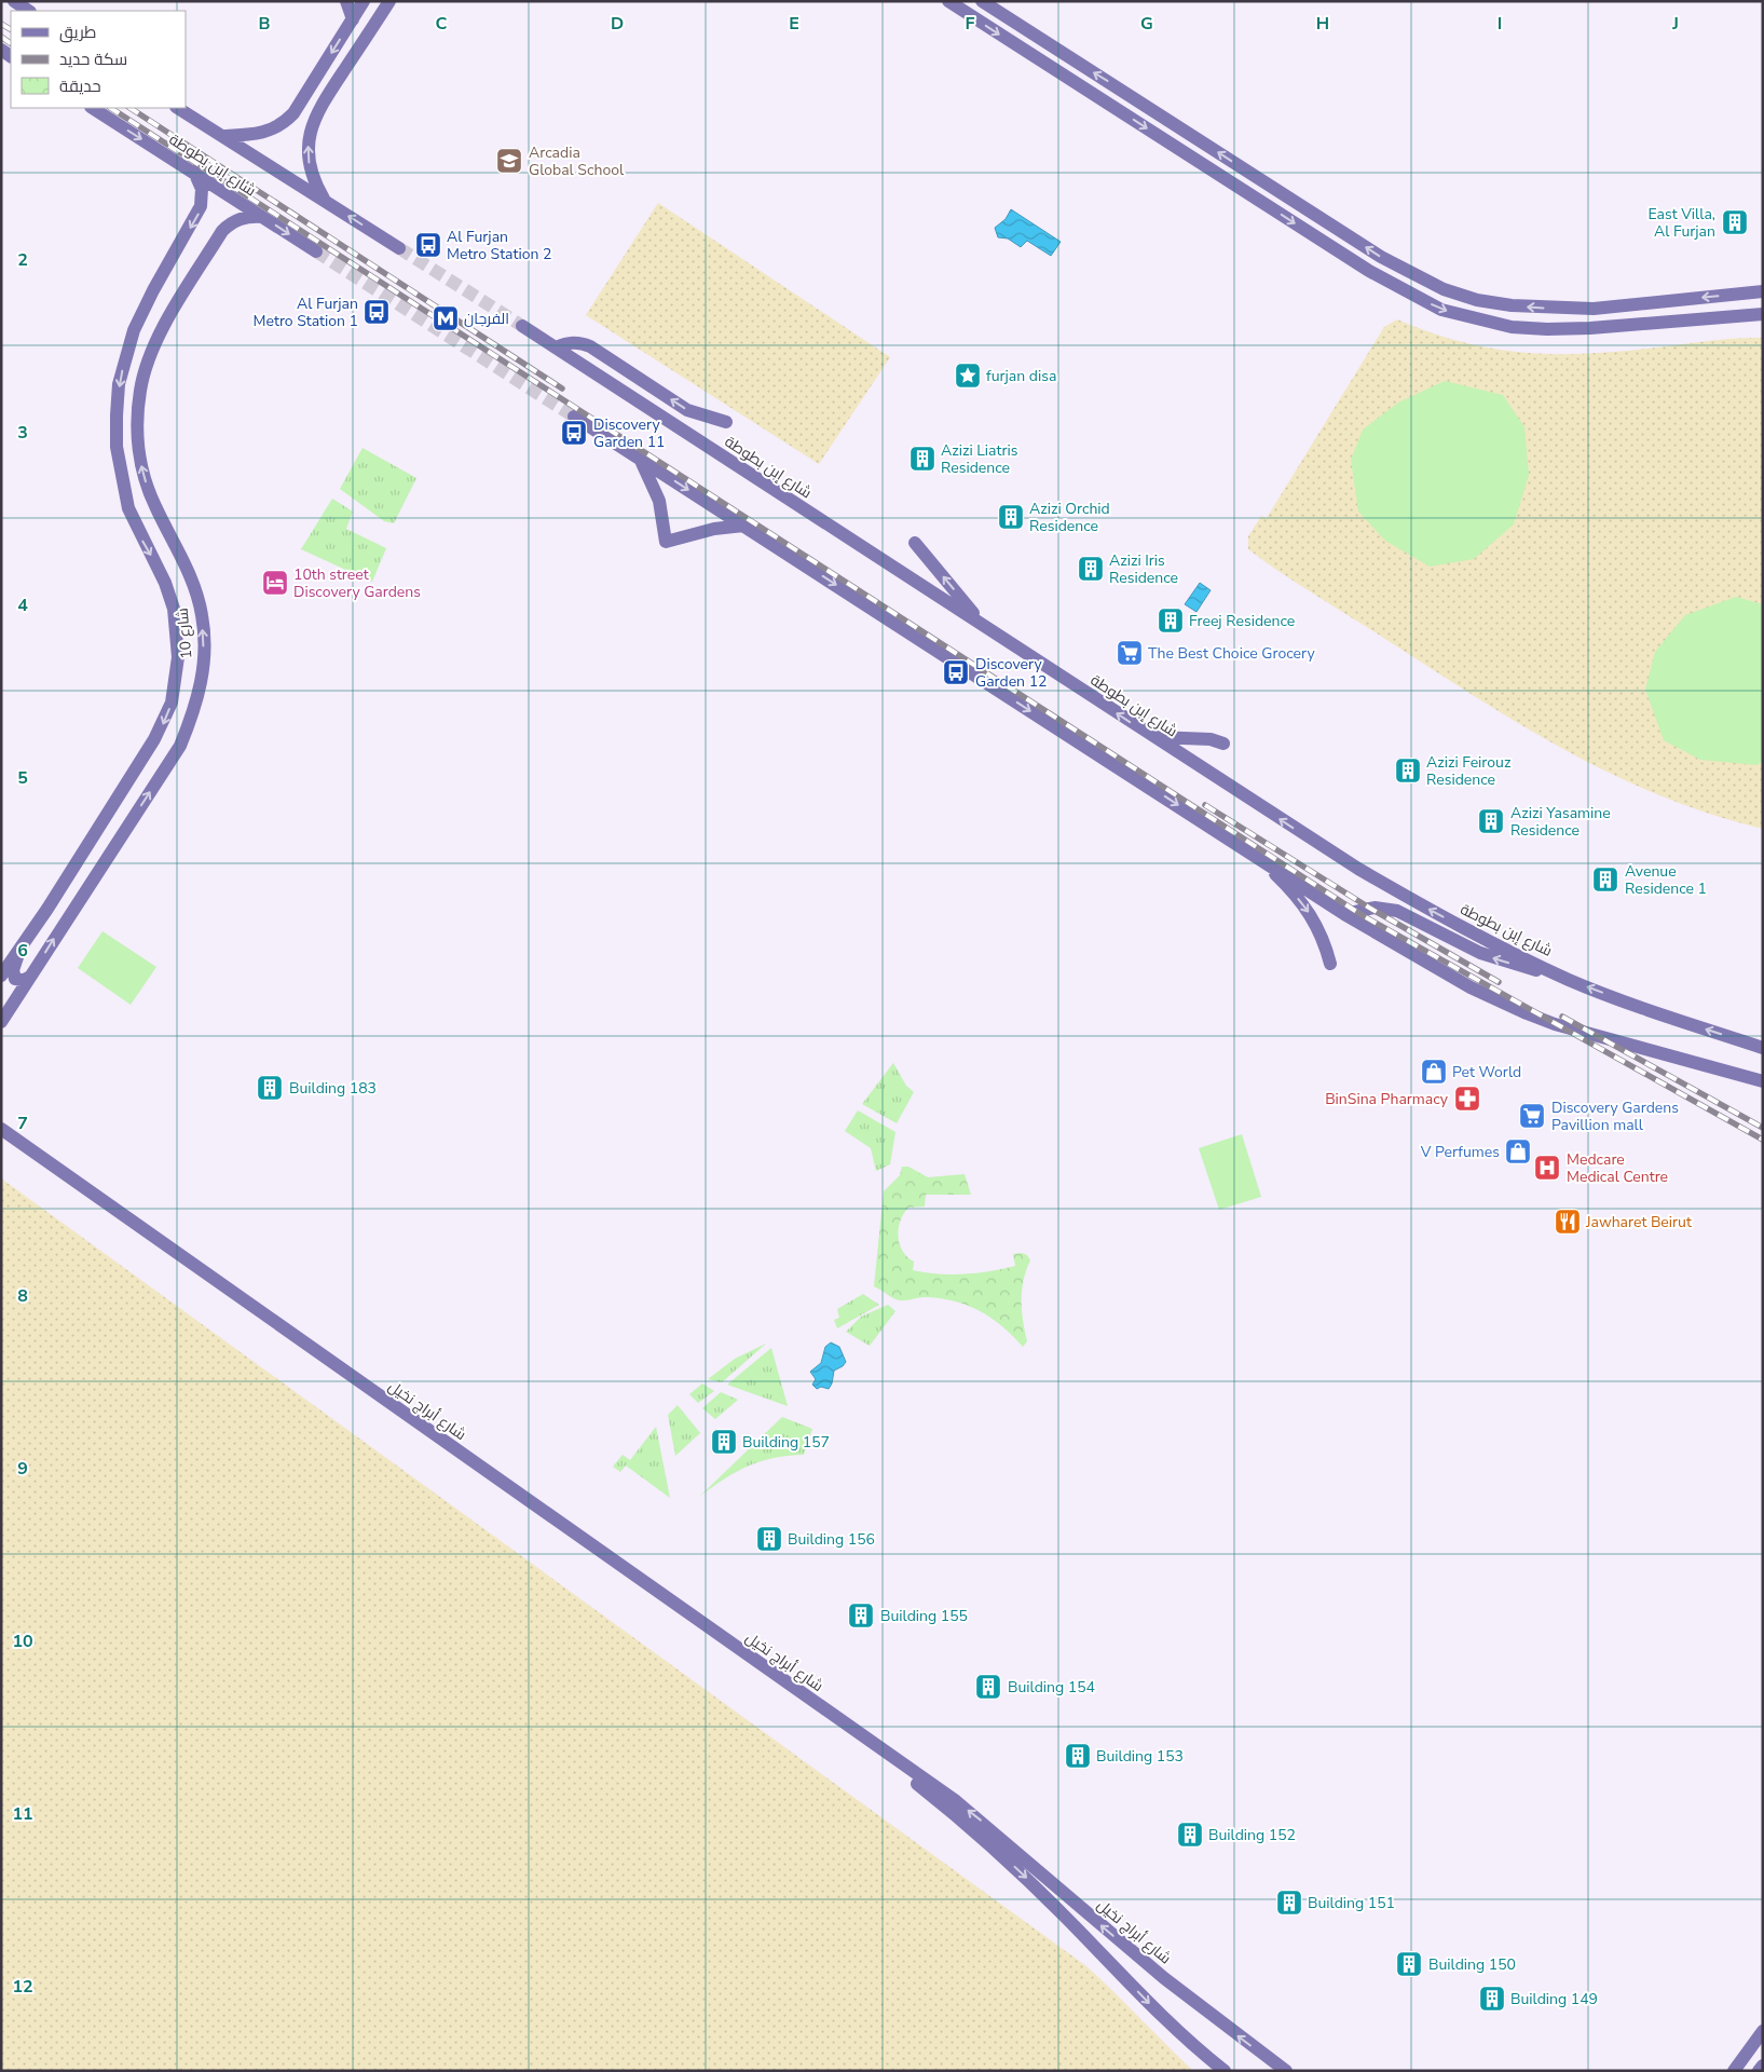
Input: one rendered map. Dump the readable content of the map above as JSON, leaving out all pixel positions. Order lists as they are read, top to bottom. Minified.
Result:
{"streets":{"street":["شارع إبن بطوطة","شارع 10","شارع أبراج نخيل"]},"crossings":[["شارع إبن بطوطة","شارع 10"]],"places":{"school or university":["Arcadia Global School"],"building":["East Villa, Al Furjan","Azizi Liatris Residence","Azizi Orchid Residence","Azizi Iris Residence","Freej Residence","Azizi Feirouz Residence","Azizi Yasamine Residence","Avenue Residence 1","Building 183","Building 157","Building 156","Building 155","Building 154","Building 153","Building 152","Building 151","Building 150","Building 149"],"bus stop":["Al Furjan Metro Station 2","Al Furjan Metro Station 1","Discovery Garden 11","Discovery Garden 12"],"metro station":["الفرجان"],"place":["furjan disa"],"hotel":["10th street Discovery Gardens"],"supermarket":["The Best Choice Grocery","Discovery Gardens Pavillion mall"],"shop":["Pet World","V Perfumes"],"pharmacy":["BinSina Pharmacy"],"hospital":["Medcare Medical Centre"],"restaurant":["Jawharet Beirut"]},"legend":["طريق","سكة حديد","حديقة"],"grid":{"columns":["B","C","D","E","F","G","H","I","J"],"rows":["2","3","4","5","6","7","8","9","10","11","12"]}}
